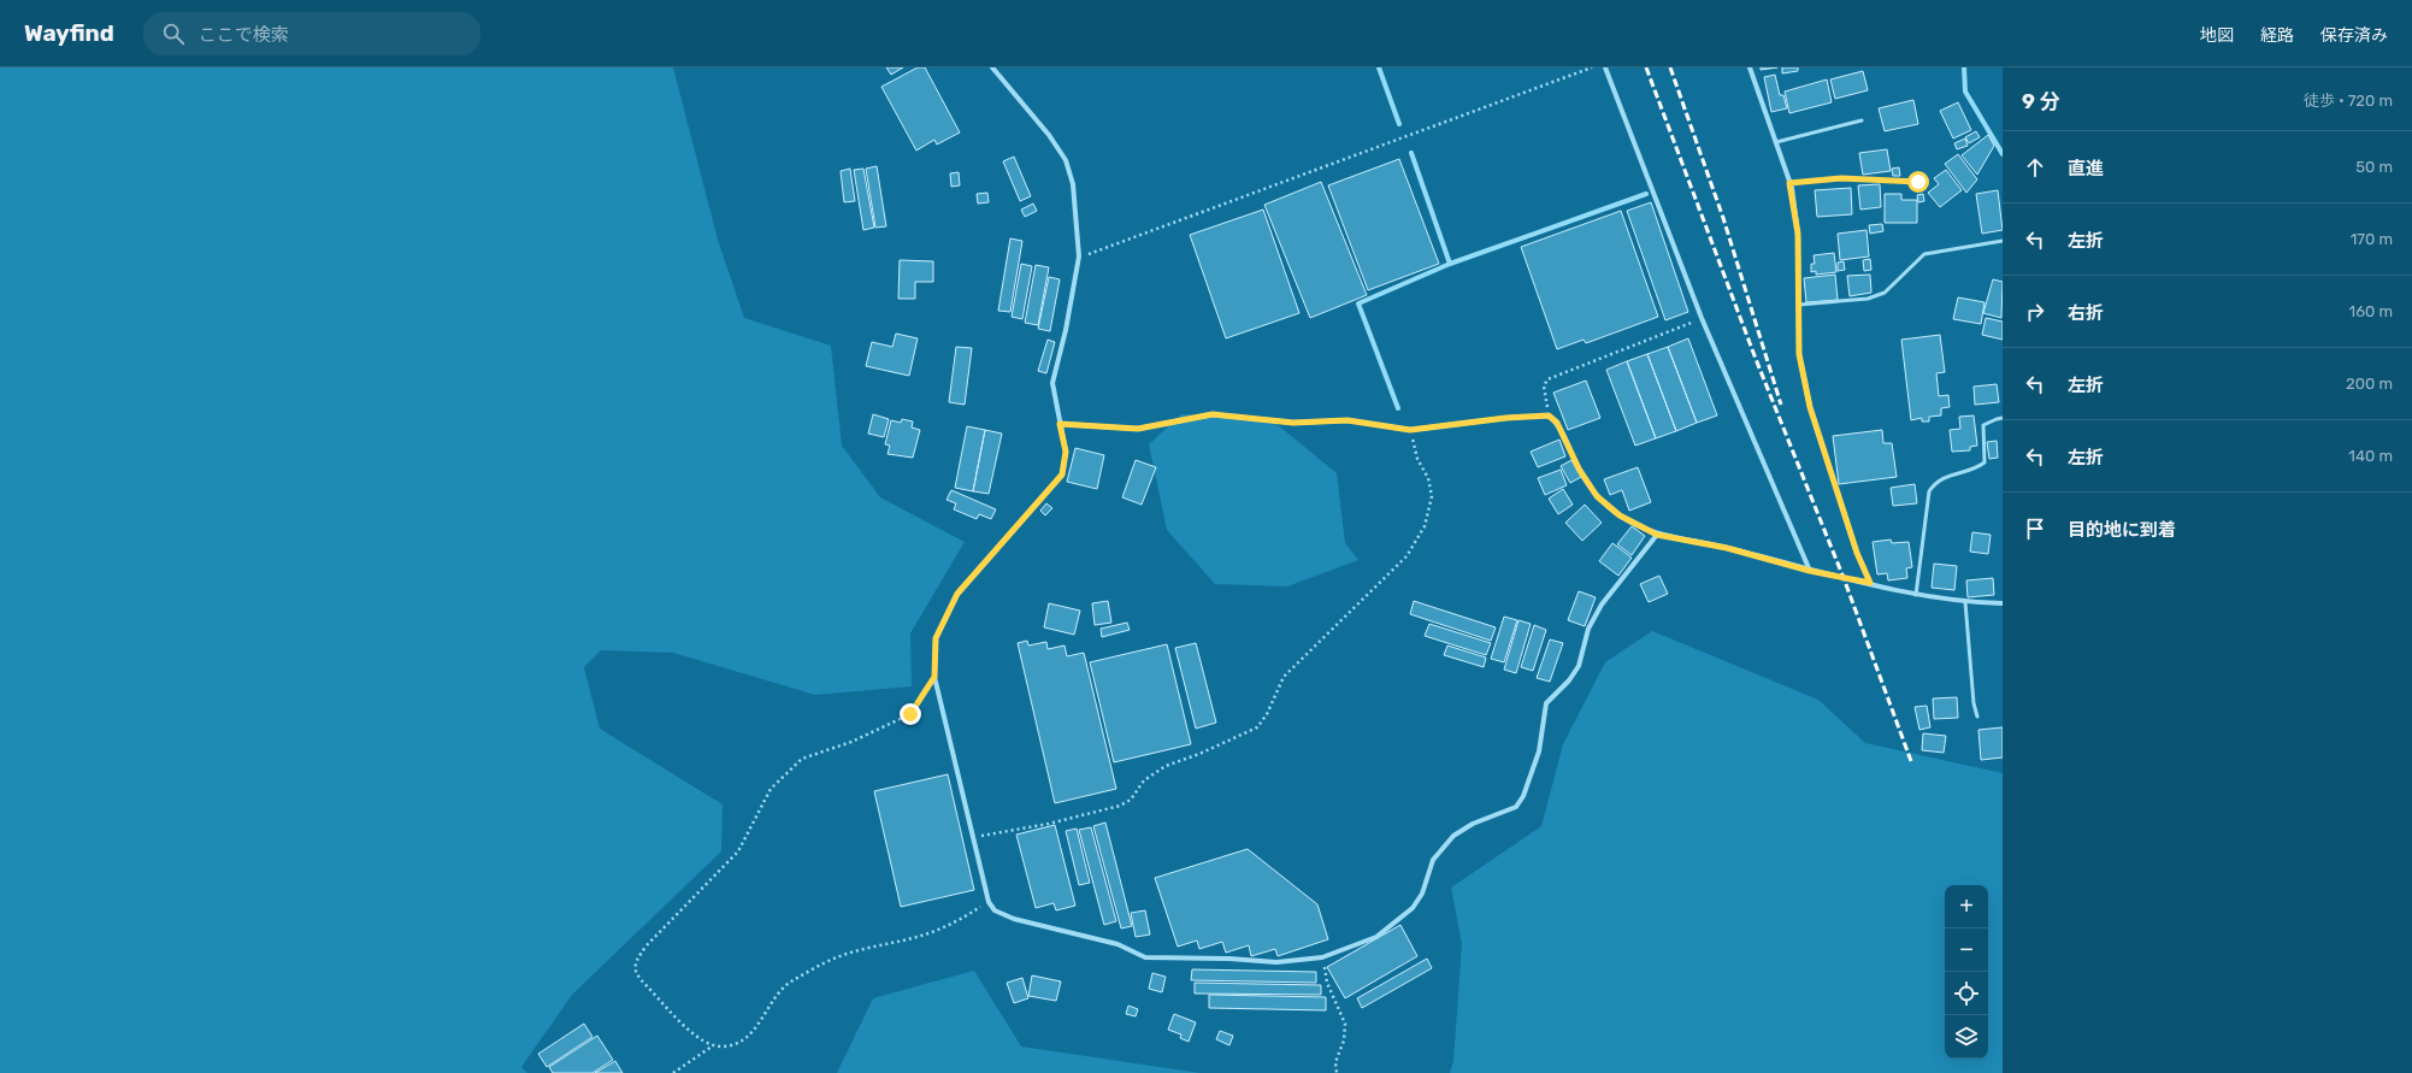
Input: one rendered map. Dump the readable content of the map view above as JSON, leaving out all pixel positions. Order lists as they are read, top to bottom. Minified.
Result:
{"page":{"header":"Wayfind","search":"ここで検索","nav":["地図","経路","保存済み"],"heading":["9 分","徒歩 · 720 m"],"list":[["直進","50 m"],["左折","170 m"],["右折","160 m"],["左折","200 m"],["左折","140 m"],"目的地に到着"],"map_buttons":["+","−"]}}
